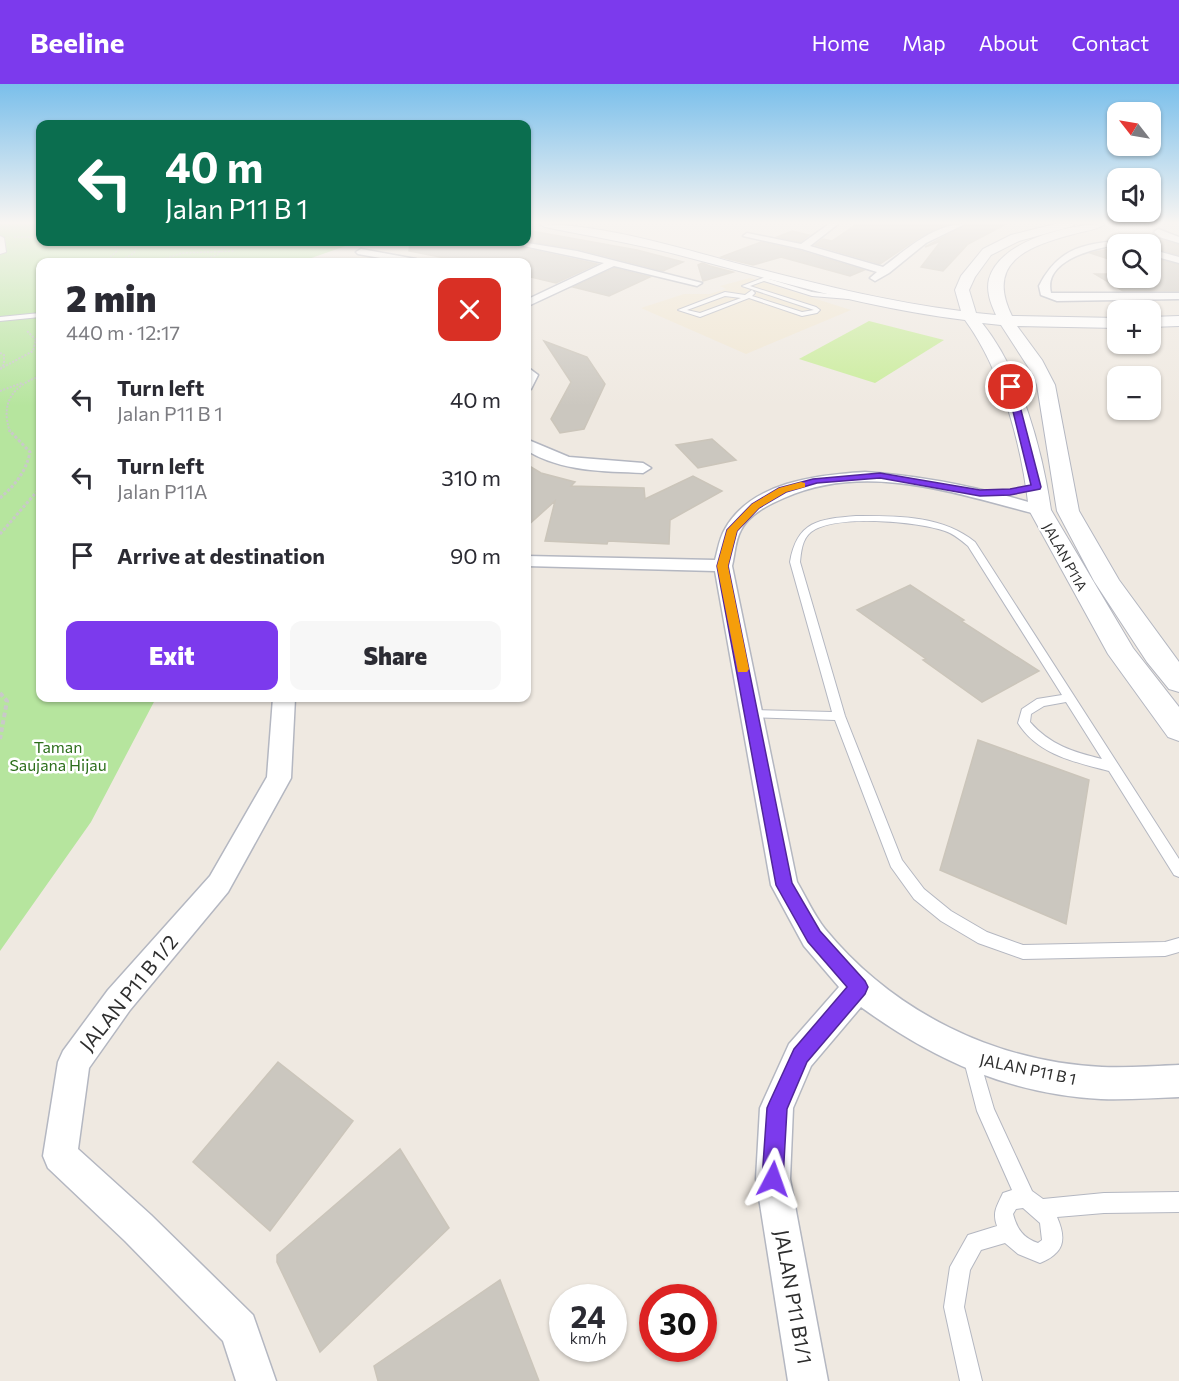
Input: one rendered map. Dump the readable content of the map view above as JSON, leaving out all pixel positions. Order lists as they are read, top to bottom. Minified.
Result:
{"streets":{"street":["JALAN P11A","JALAN P11 B 1/2","JALAN P11 B 1","JALAN P11 B1/1"]},"crossings":[["JALAN P11A","JALAN P11 B 1"],["JALAN P11 B 1","JALAN P11 B1/1"]],"parks":["Taman Saujana Hijau"],"north":"top left","page":{"header":"Beeline","nav":["Home","Map","About","Contact"],"map_buttons":["+","−"],"turn":["40 m","Jalan P11 B 1"],"heading":["2 min","440 m · 12:17"],"list":[{"name":"Turn left","note":"Jalan P11 B 1","value":"40 m"},{"name":"Turn left","note":"Jalan P11A","value":"310 m"},{"name":"Arrive at destination","value":"90 m"}],"buttons":["Exit","Share"],"speed":"24 km/h","limit":"30"}}
